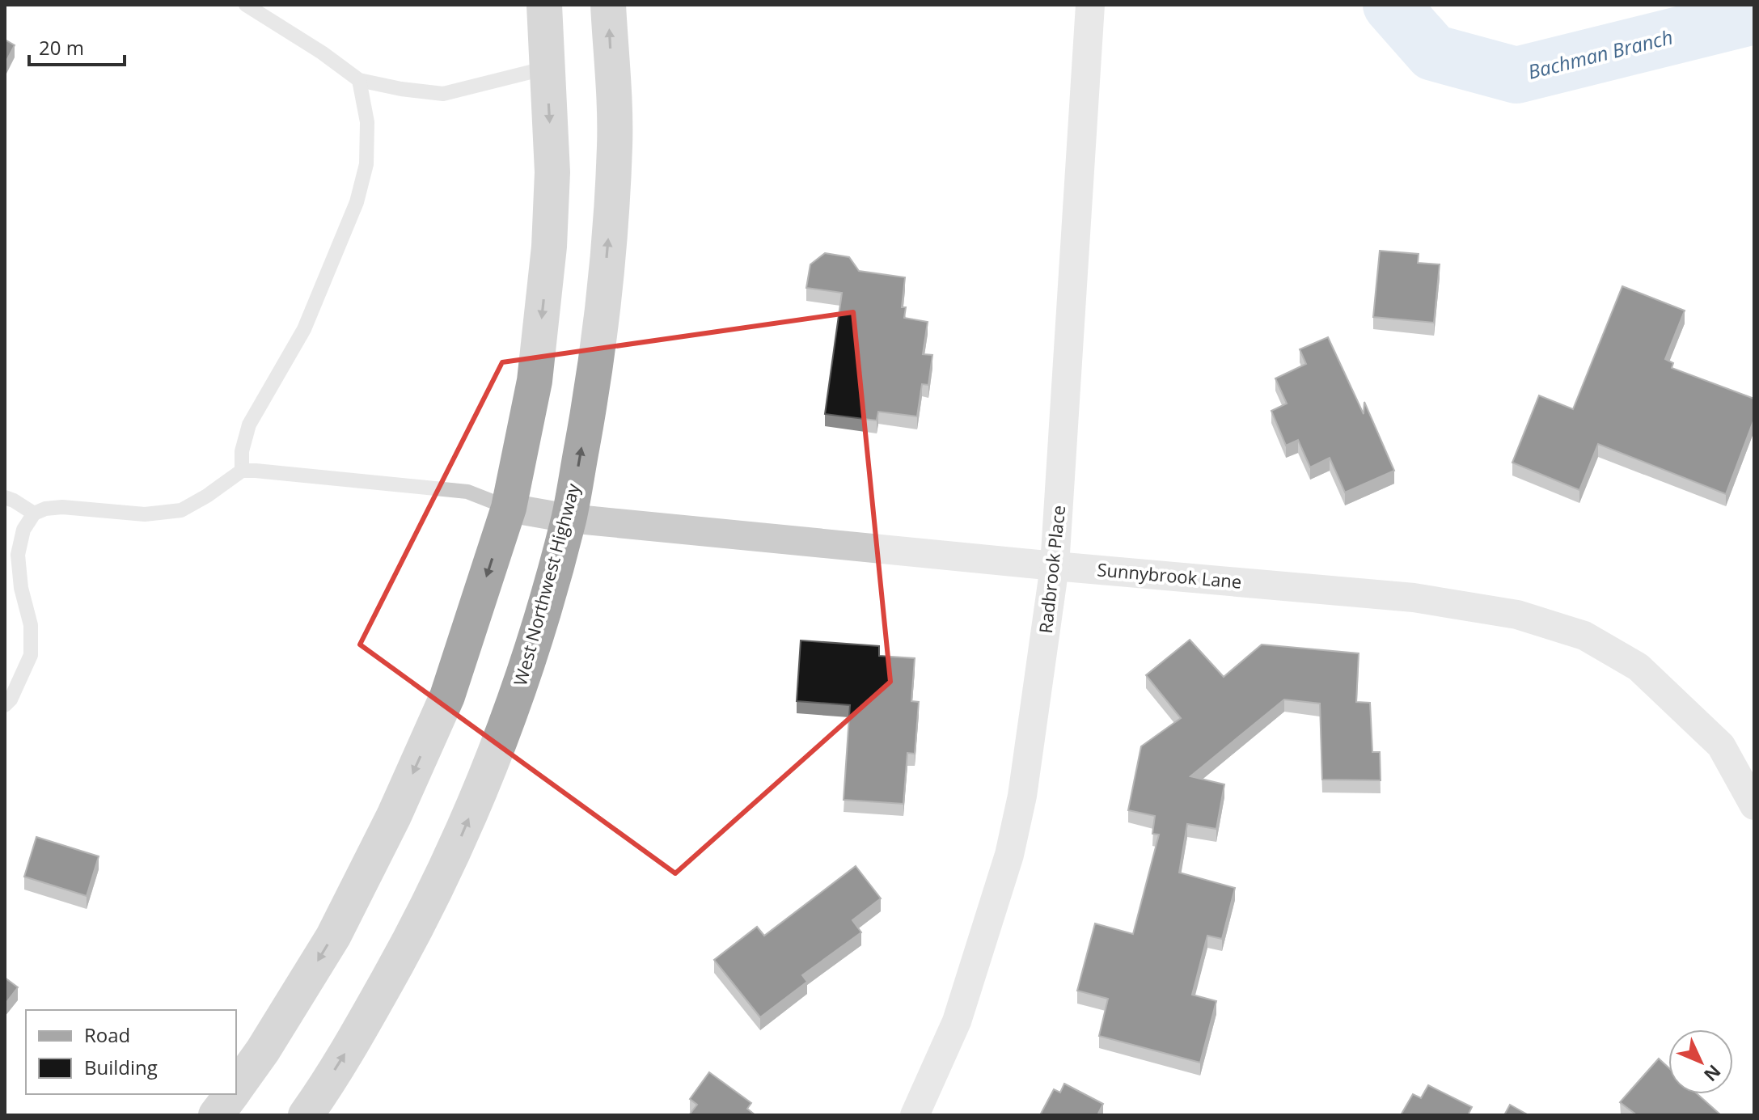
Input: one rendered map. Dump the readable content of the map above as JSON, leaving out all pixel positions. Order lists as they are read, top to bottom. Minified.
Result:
{"streets":{"main road":["West Northwest Highway"],"street":["Radbrook Place","Sunnybrook Lane"]},"crossings":[["Radbrook Place","Sunnybrook Lane"],["Sunnybrook Lane","West Northwest Highway"]],"water":["Bachman Branch"],"legend":["Road","Building"],"scale_bar":"20 m","north":"bottom right"}
